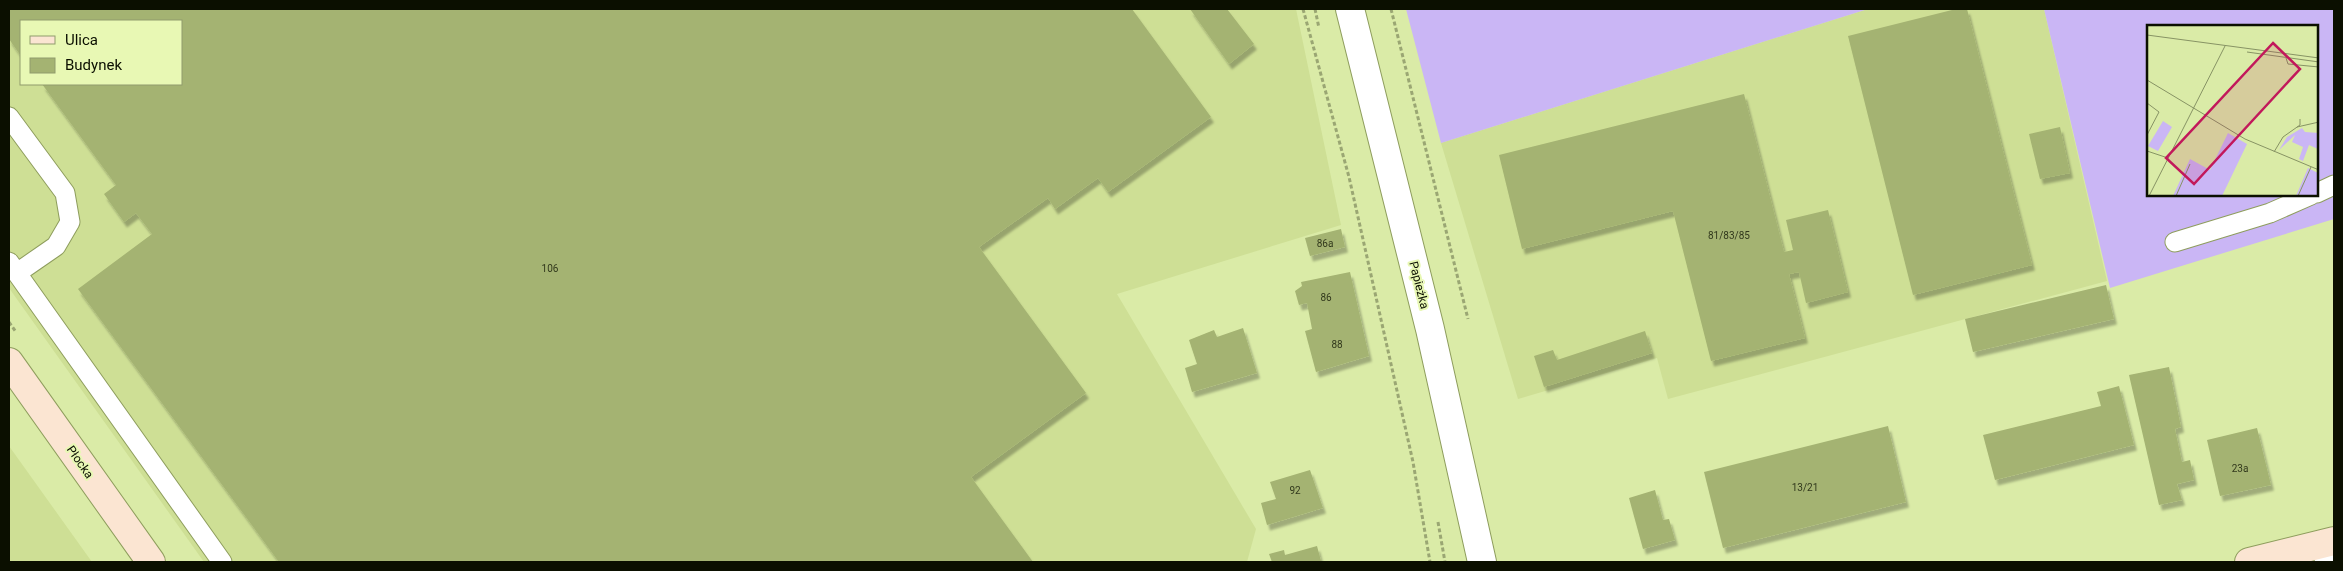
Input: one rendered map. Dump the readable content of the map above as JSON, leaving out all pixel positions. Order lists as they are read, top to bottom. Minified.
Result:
{"streets":{"street":["Papieżka","Płocka"]},"house_numbers":["81/83/85","86a","106","86","88","23a","13/21","92"],"legend":["Ulica","Budynek"]}
